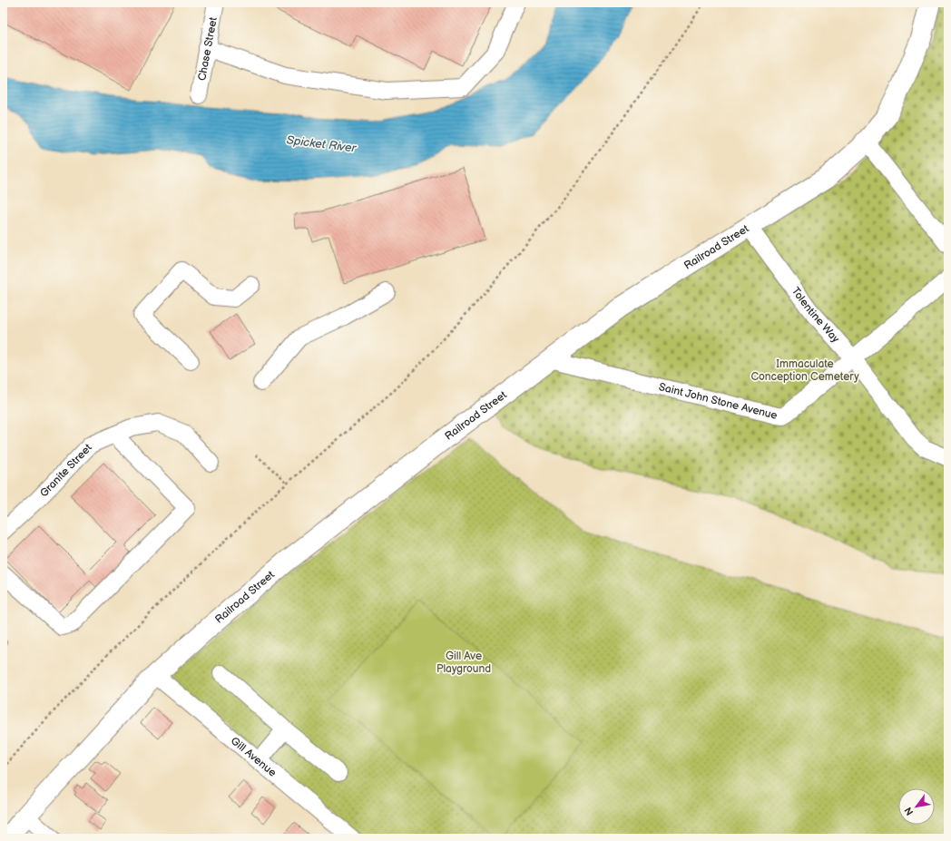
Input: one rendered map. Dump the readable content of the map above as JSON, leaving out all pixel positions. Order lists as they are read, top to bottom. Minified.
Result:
{"streets":{"main road":["Railroad Street"],"street":["Chase Street","Tolentine Way","Saint John Stone Avenue","Granite Street","Gill Avenue"]},"crossings":[["Railroad Street","Tolentine Way"],["Railroad Street","Saint John Stone Avenue"],["Railroad Street","Gill Avenue"],["Tolentine Way","Saint John Stone Avenue"]],"water":["Spicket River"],"parks":["Immaculate Conception Cemetery","Gill Ave Playground"],"north":"bottom left"}
